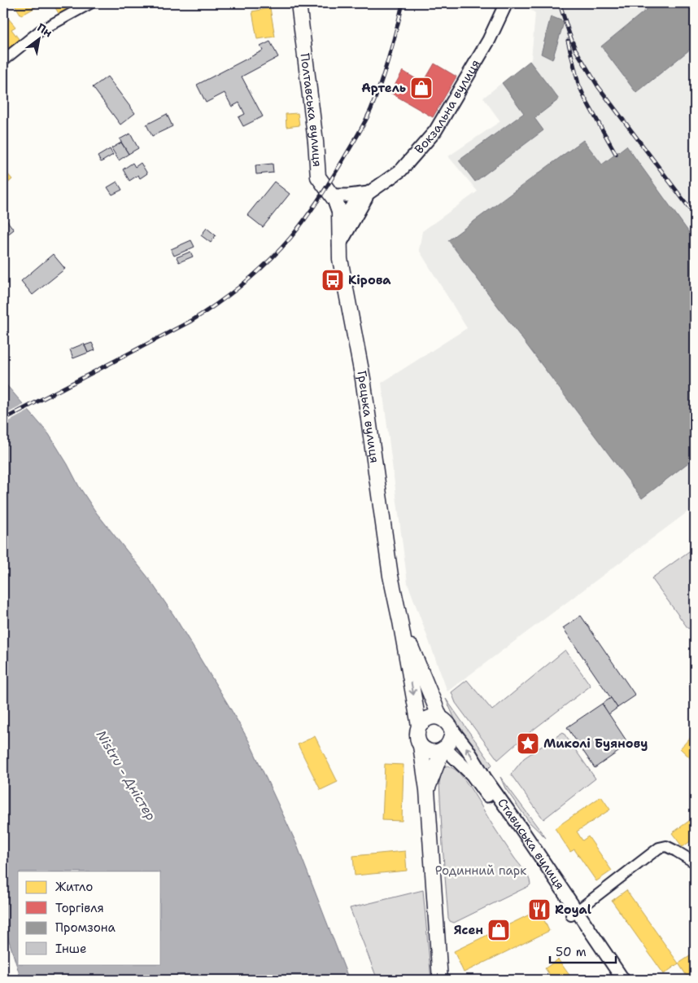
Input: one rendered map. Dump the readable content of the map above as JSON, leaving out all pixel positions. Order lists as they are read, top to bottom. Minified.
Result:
{"streets":{"highway":["Полтавська вулиця","Грецька вулиця"],"main road":["Вокзальна вулиця","Стависька вулиця"]},"crossings":[["Вокзальна вулиця","Полтавська вулиця"],["Вокзальна вулиця","Грецька вулиця"],["Полтавська вулиця","Грецька вулиця"],["Грецька вулиця","Стависька вулиця"]],"water":["Nistru - Дністер"],"parks":["Родинний парк"],"places":{"shop":["Артель","Ясен"],"bus stop":["Кірова"],"place":["Миколі Буянову"],"restaurant":["Royal"]},"legend":["Житло","Торгівля","Промзона","Інше"],"scale_bar":"50 m","north":"top right"}
